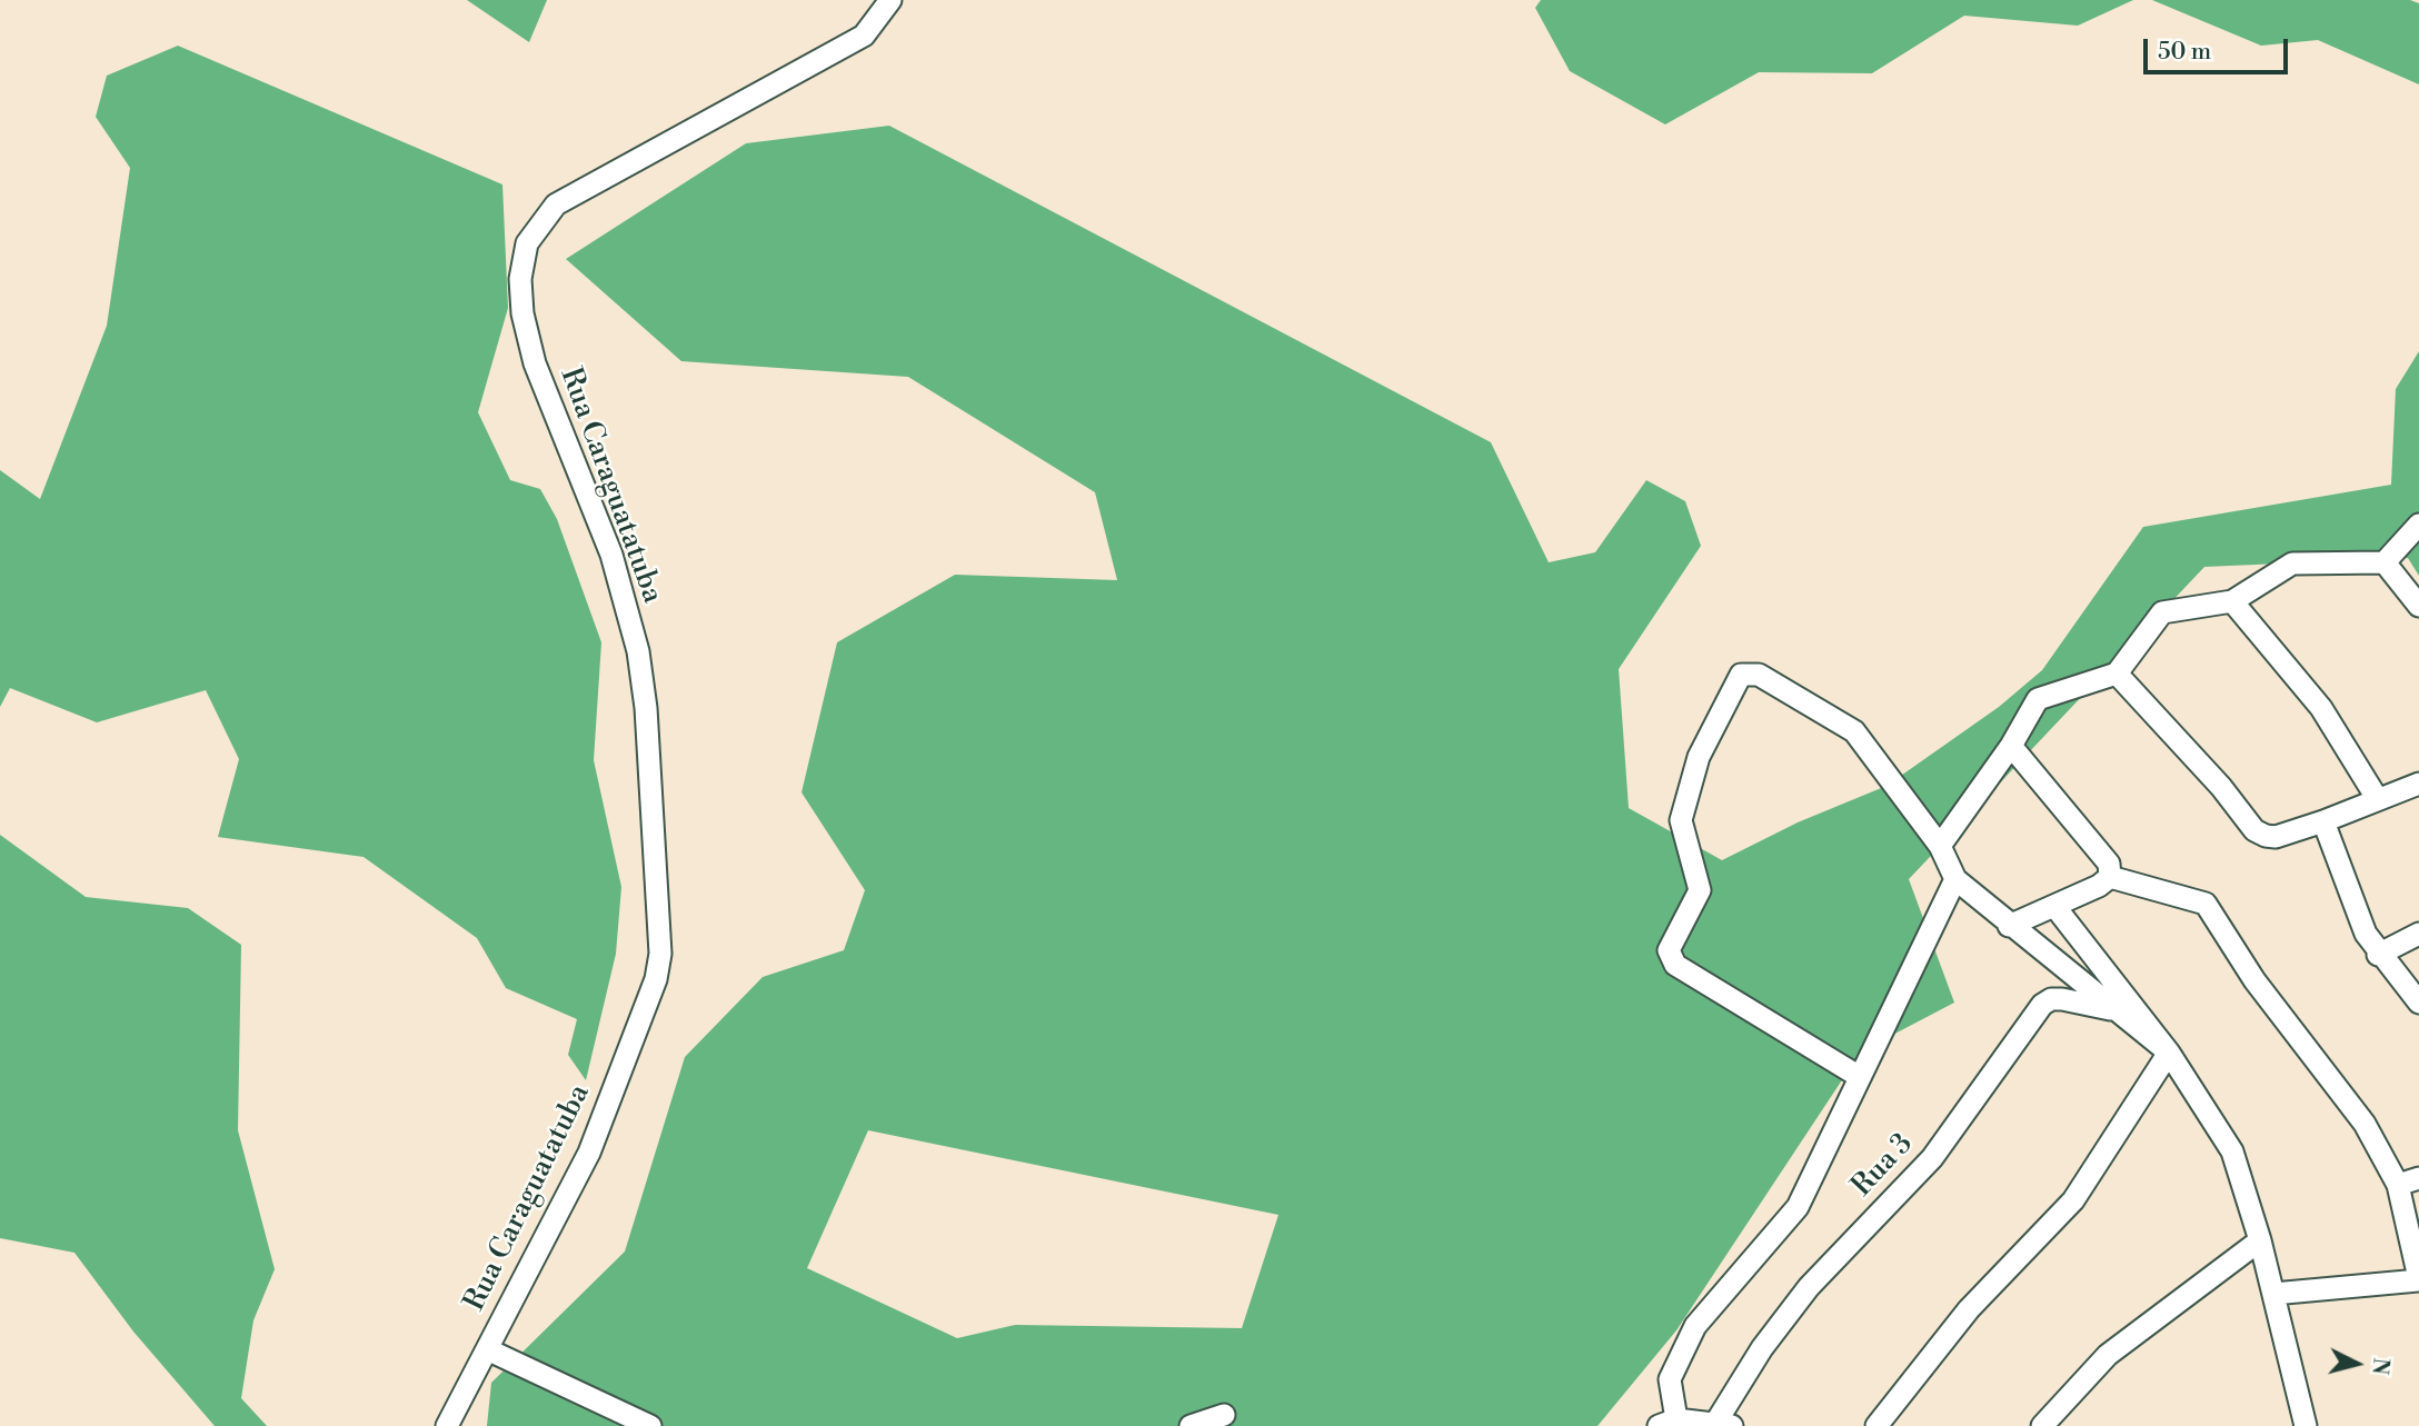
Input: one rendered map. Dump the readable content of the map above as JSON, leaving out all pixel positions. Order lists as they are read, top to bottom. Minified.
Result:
{"streets":{"street":["Rua Caraguatatuba","Rua 3"]},"scale_bar":"50 m","north":"right"}
